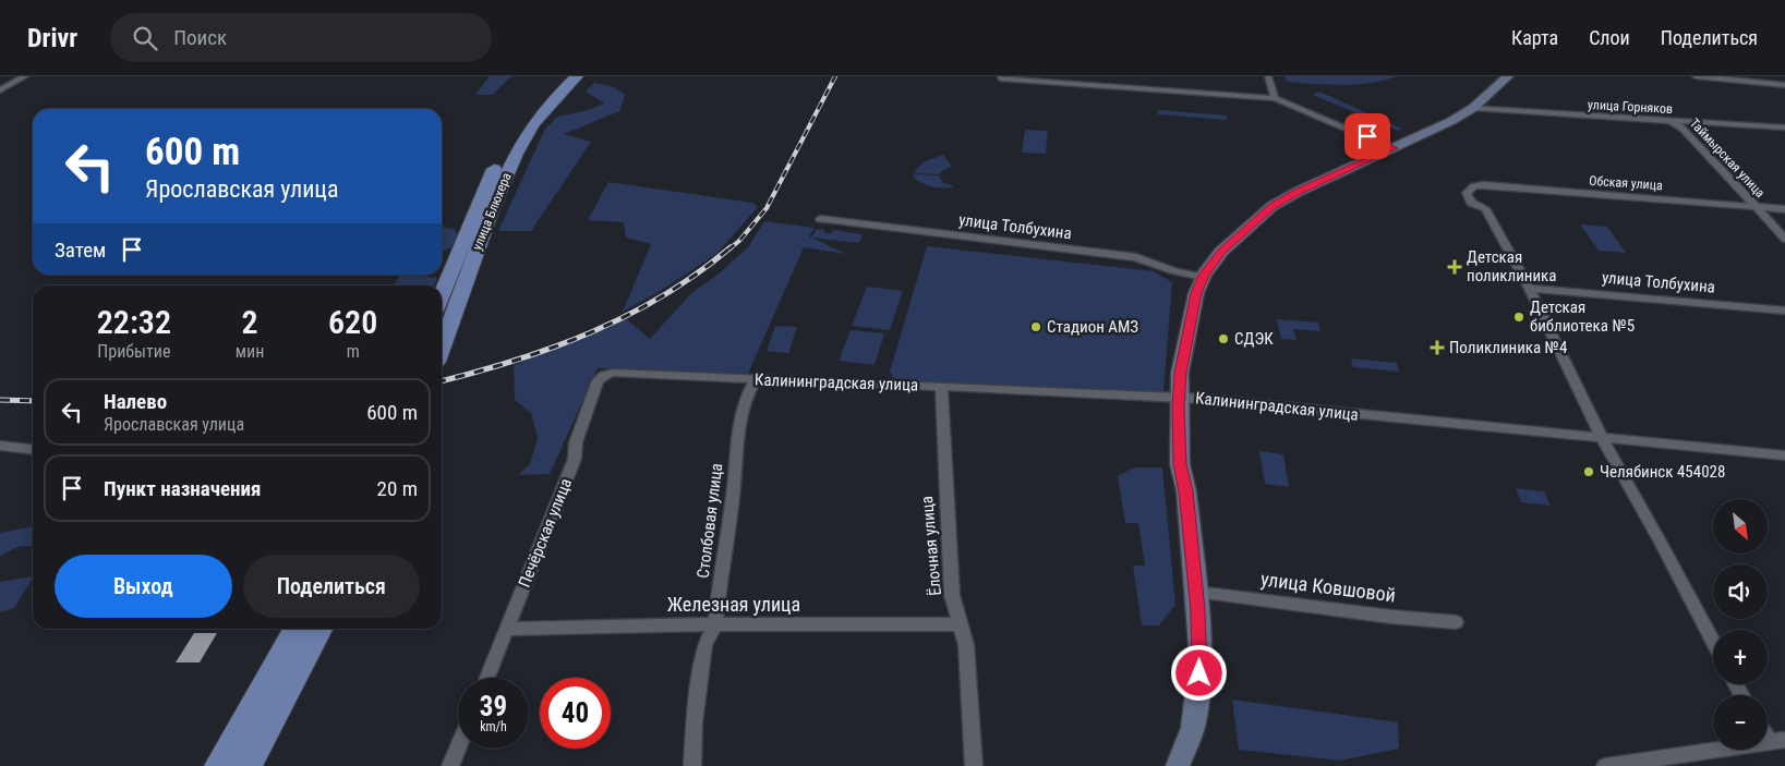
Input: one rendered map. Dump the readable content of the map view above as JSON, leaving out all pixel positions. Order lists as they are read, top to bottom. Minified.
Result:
{"streets":{"main road":["улица Блюхера"],"street":["улица Горняков","Таймырская улица","Обская улица","улица Толбухина","Калининградская улица","Столбовая улица","Печёрская улица","Ёлочная улица","улица Ковшовой","Железная улица"]},"crossings":[["улица Горняков","Таймырская улица"],["Таймырская улица","Обская улица"],["Обская улица","улица Толбухина"],["Калининградская улица","Столбовая улица"],["Калининградская улица","Печёрская улица"],["Калининградская улица","Ёлочная улица"],["Столбовая улица","Железная улица"],["Печёрская улица","Железная улица"],["Ёлочная улица","Железная улица"]],"places":{"health":["Детская поликлиника","Поликлиника №4"],"other":["Детская библиотека №5","Стадион АМЗ","СДЭК","Челябинск 454028"]},"north":"bottom right","page":{"header":"Drivr","search":"Поиск","nav":["Карта","Слои","Поделиться"],"turn":["600 m","Ярославская улица"],"then":"Затем","eta":["22:32","Прибытие","2","мин","620","m"],"list":[{"name":"Налево","note":"Ярославская улица","value":"600 m"},{"name":"Пункт назначения","value":"20 m"}],"map_buttons":["+","−"],"buttons":["Выход","Поделиться"],"speed":"39 km/h","limit":"40"}}
